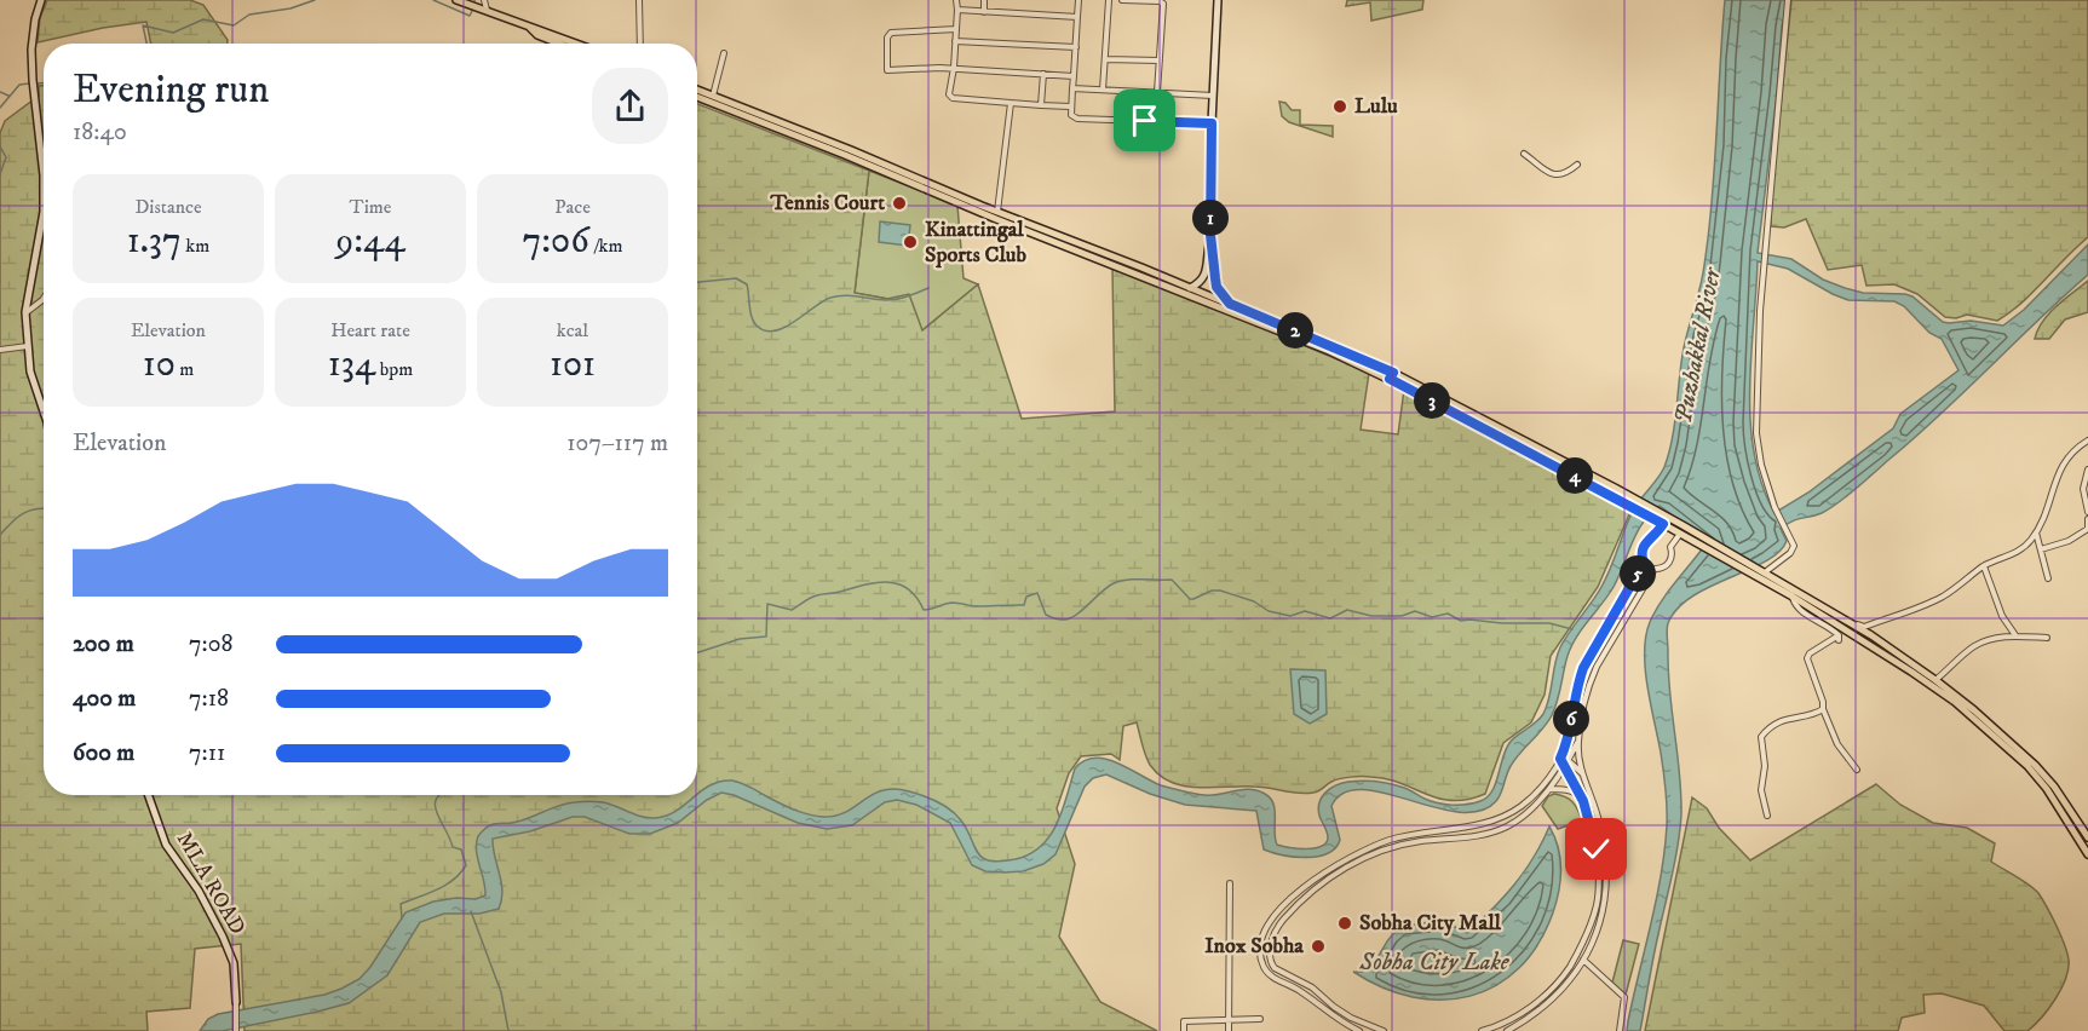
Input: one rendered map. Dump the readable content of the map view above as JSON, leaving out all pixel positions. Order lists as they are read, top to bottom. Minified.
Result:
{"streets":{"street":["MLA ROAD"]},"water":["Puzhakkal River","Sobha City Lake"],"places":["Lulu","Tennis Court","Kinattingal Sports Club","Sobha City Mall","Inox Sobha"],"page":{"heading":["Evening run","18:40"],"stats":[["Distance","1.37 km"],["Time","9:44"],["Pace","7:06 /km"],["Elevation","10 m"],["Heart rate","134 bpm"],["kcal","101"]],"pins":["1","2","3","4","5","6"],"chart":["Elevation","107–117 m"],"list":[{"name":"200 m","note":"7:08"},{"name":"400 m","note":"7:18"},{"name":"600 m","note":"7:11"}]}}
